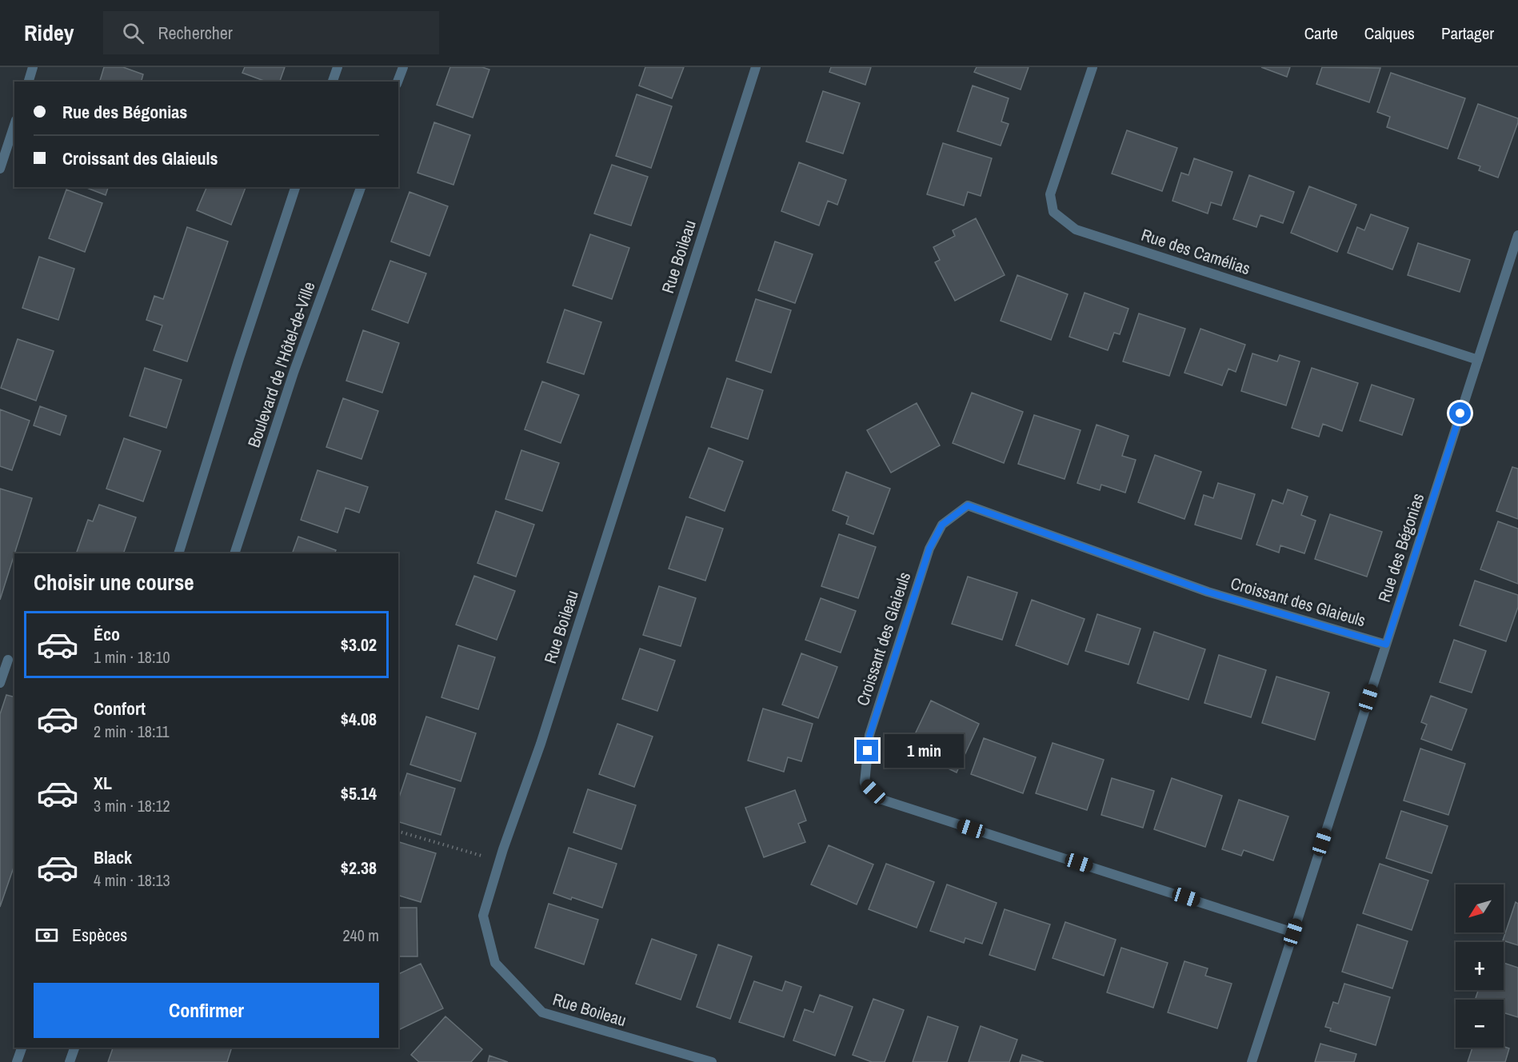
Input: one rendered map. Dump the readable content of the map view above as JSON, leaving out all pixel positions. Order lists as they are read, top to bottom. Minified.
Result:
{"streets":{"street":["Rue des Camélias","Rue Boileau","Boulevard de l'Hôtel-de-Ville","Rue des Bégonias","Croissant des Glaieuls"]},"crossings":[["Rue des Camélias","Rue des Bégonias"],["Rue des Bégonias","Croissant des Glaieuls"]],"north":"bottom left","page":{"header":"Ridey","search":"Rechercher","nav":["Carte","Calques","Partager"],"banner":["Rue des Bégonias","Croissant des Glaieuls"],"heading":"Choisir une course","list":[{"name":"Éco","note":"1 min · 18:10","value":"$3.02"},{"name":"Confort","note":"2 min · 18:11","value":"$4.08"},{"name":"XL","note":"3 min · 18:12","value":"$5.14"},{"name":"Black","note":"4 min · 18:13","value":"$2.38"}],"bubble":"1 min","map_buttons":["+","−"],"pay":["Espèces","240 m"],"buttons":"Confirmer"}}
